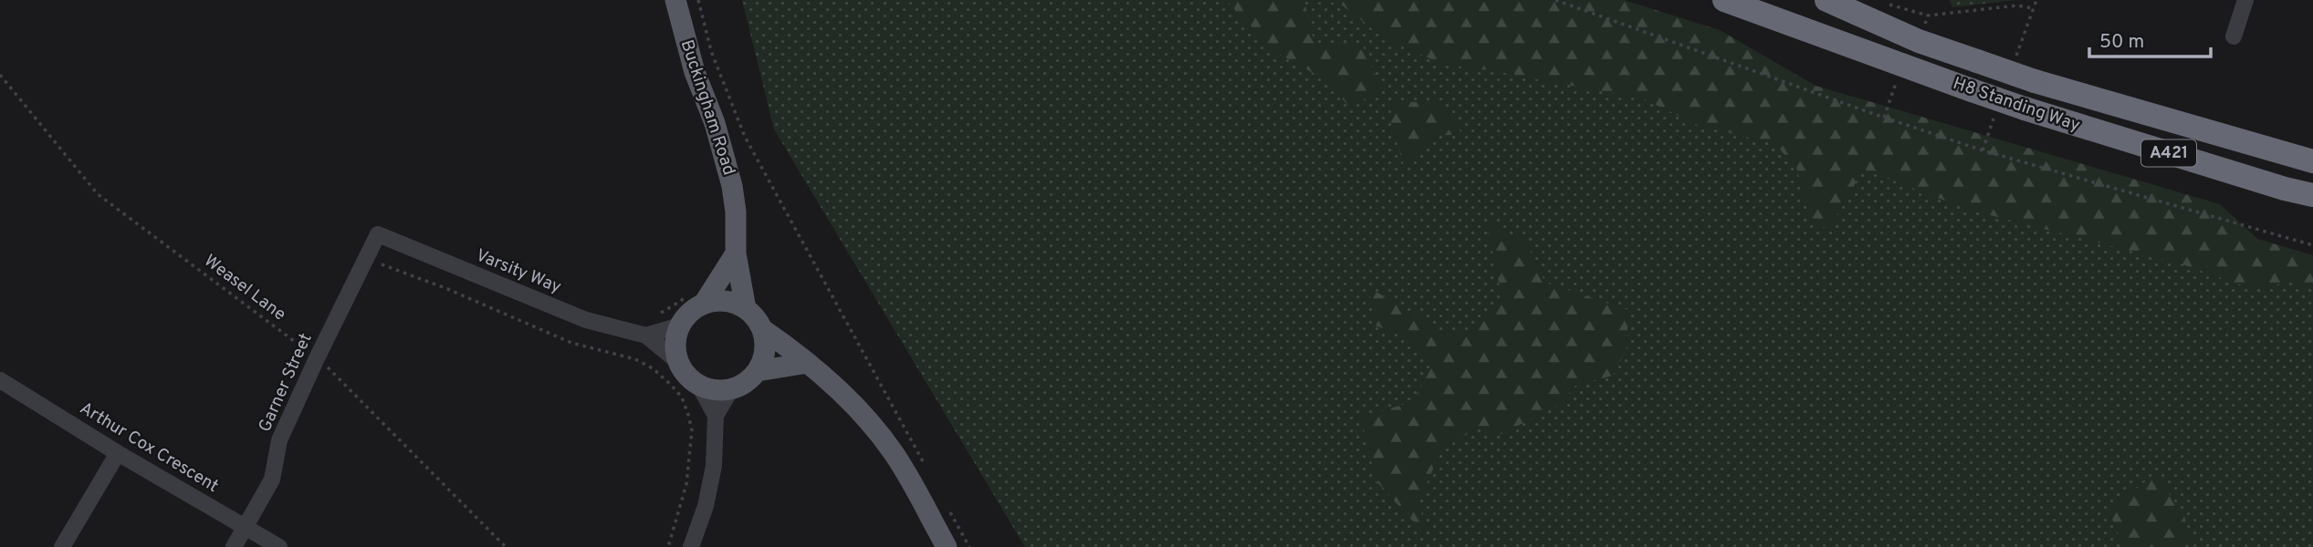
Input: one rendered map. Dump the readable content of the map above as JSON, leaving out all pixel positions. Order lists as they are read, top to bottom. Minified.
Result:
{"streets":{"highway":["H8 Standing Way","A421"],"main road":["Buckingham Road"],"street":["Varsity Way","Garner Street","Arthur Cox Crescent"],"path":["Weasel Lane"]},"crossings":[["Varsity Way","Garner Street"],["Weasel Lane","Garner Street"],["Garner Street","Arthur Cox Crescent"]],"scale_bar":"50 m"}
